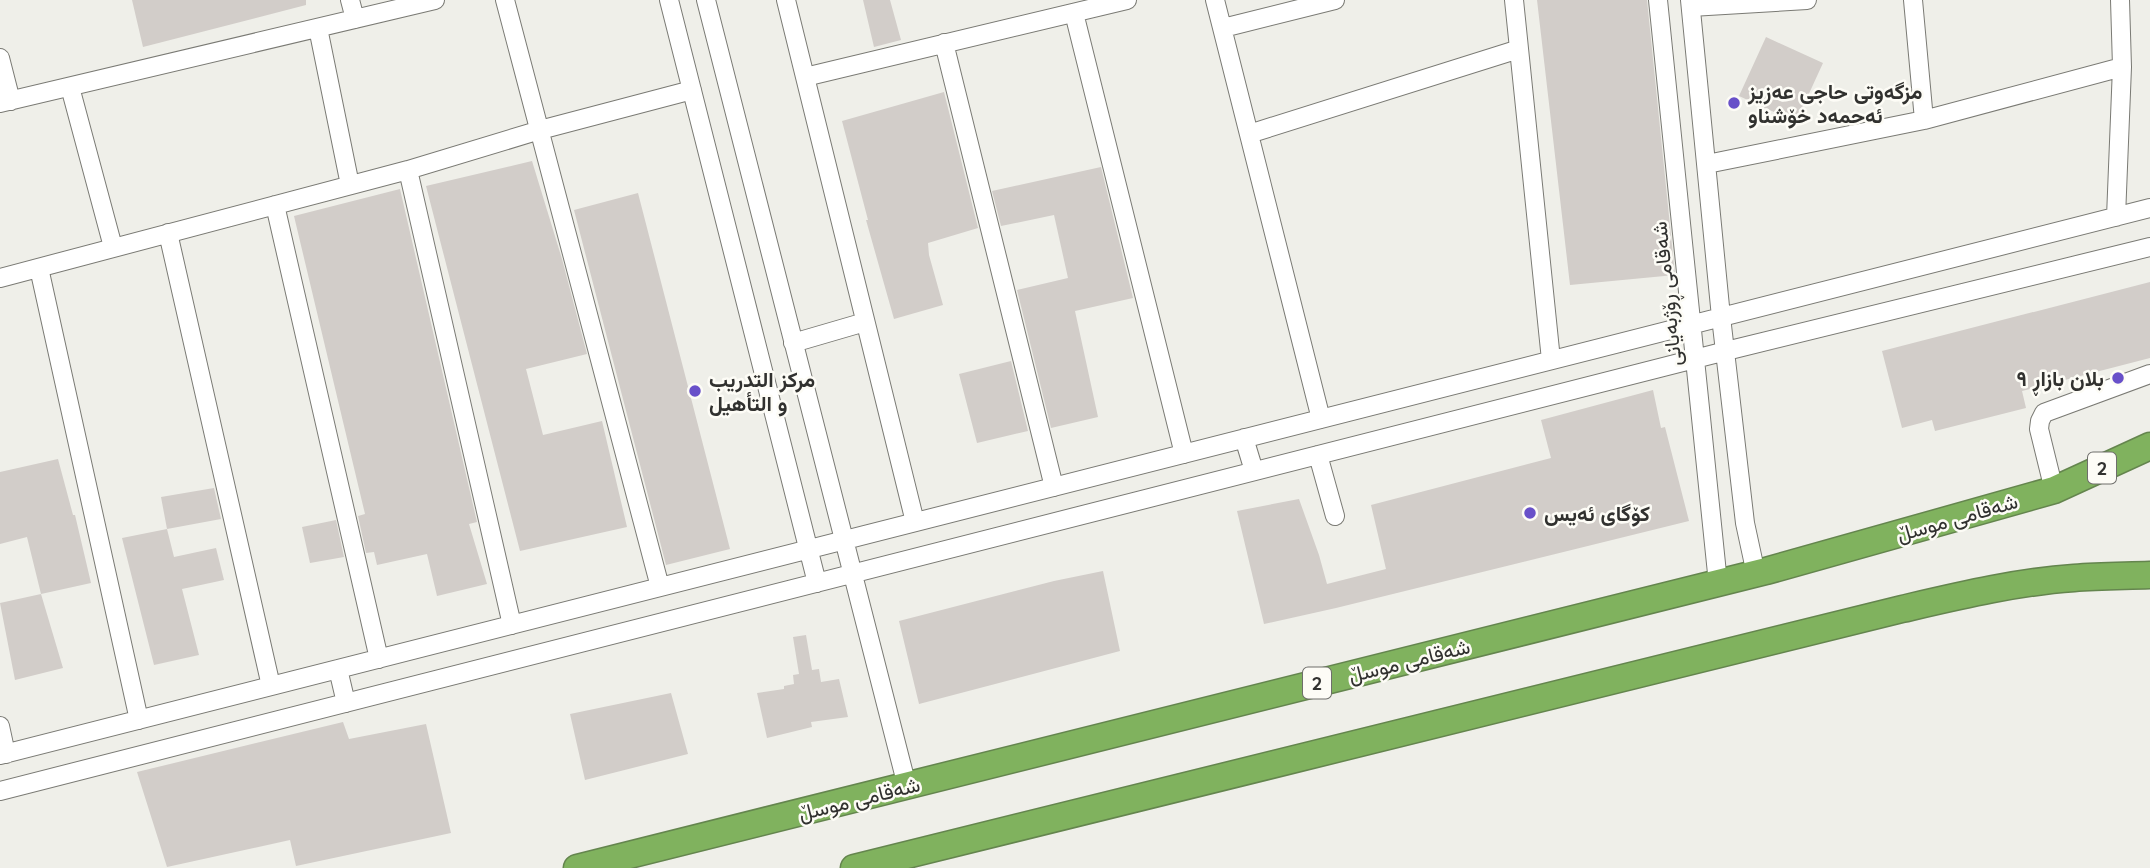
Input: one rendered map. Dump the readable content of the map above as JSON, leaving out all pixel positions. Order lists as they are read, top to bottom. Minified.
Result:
{"streets":{"highway":["2","شەقامی موسڵ"],"street":["شەقامی ڕۆژبەیانی"]},"crossings":[["شەقامی ڕۆژبەیانی","شەقامی موسڵ"]],"places":["مزگەوتی حاجی عەزیز ئەحمەد خۆشناو","بلان بازاڕ ٩","مركز التدريب و التأهيل","کۆگای ئەیس"]}
